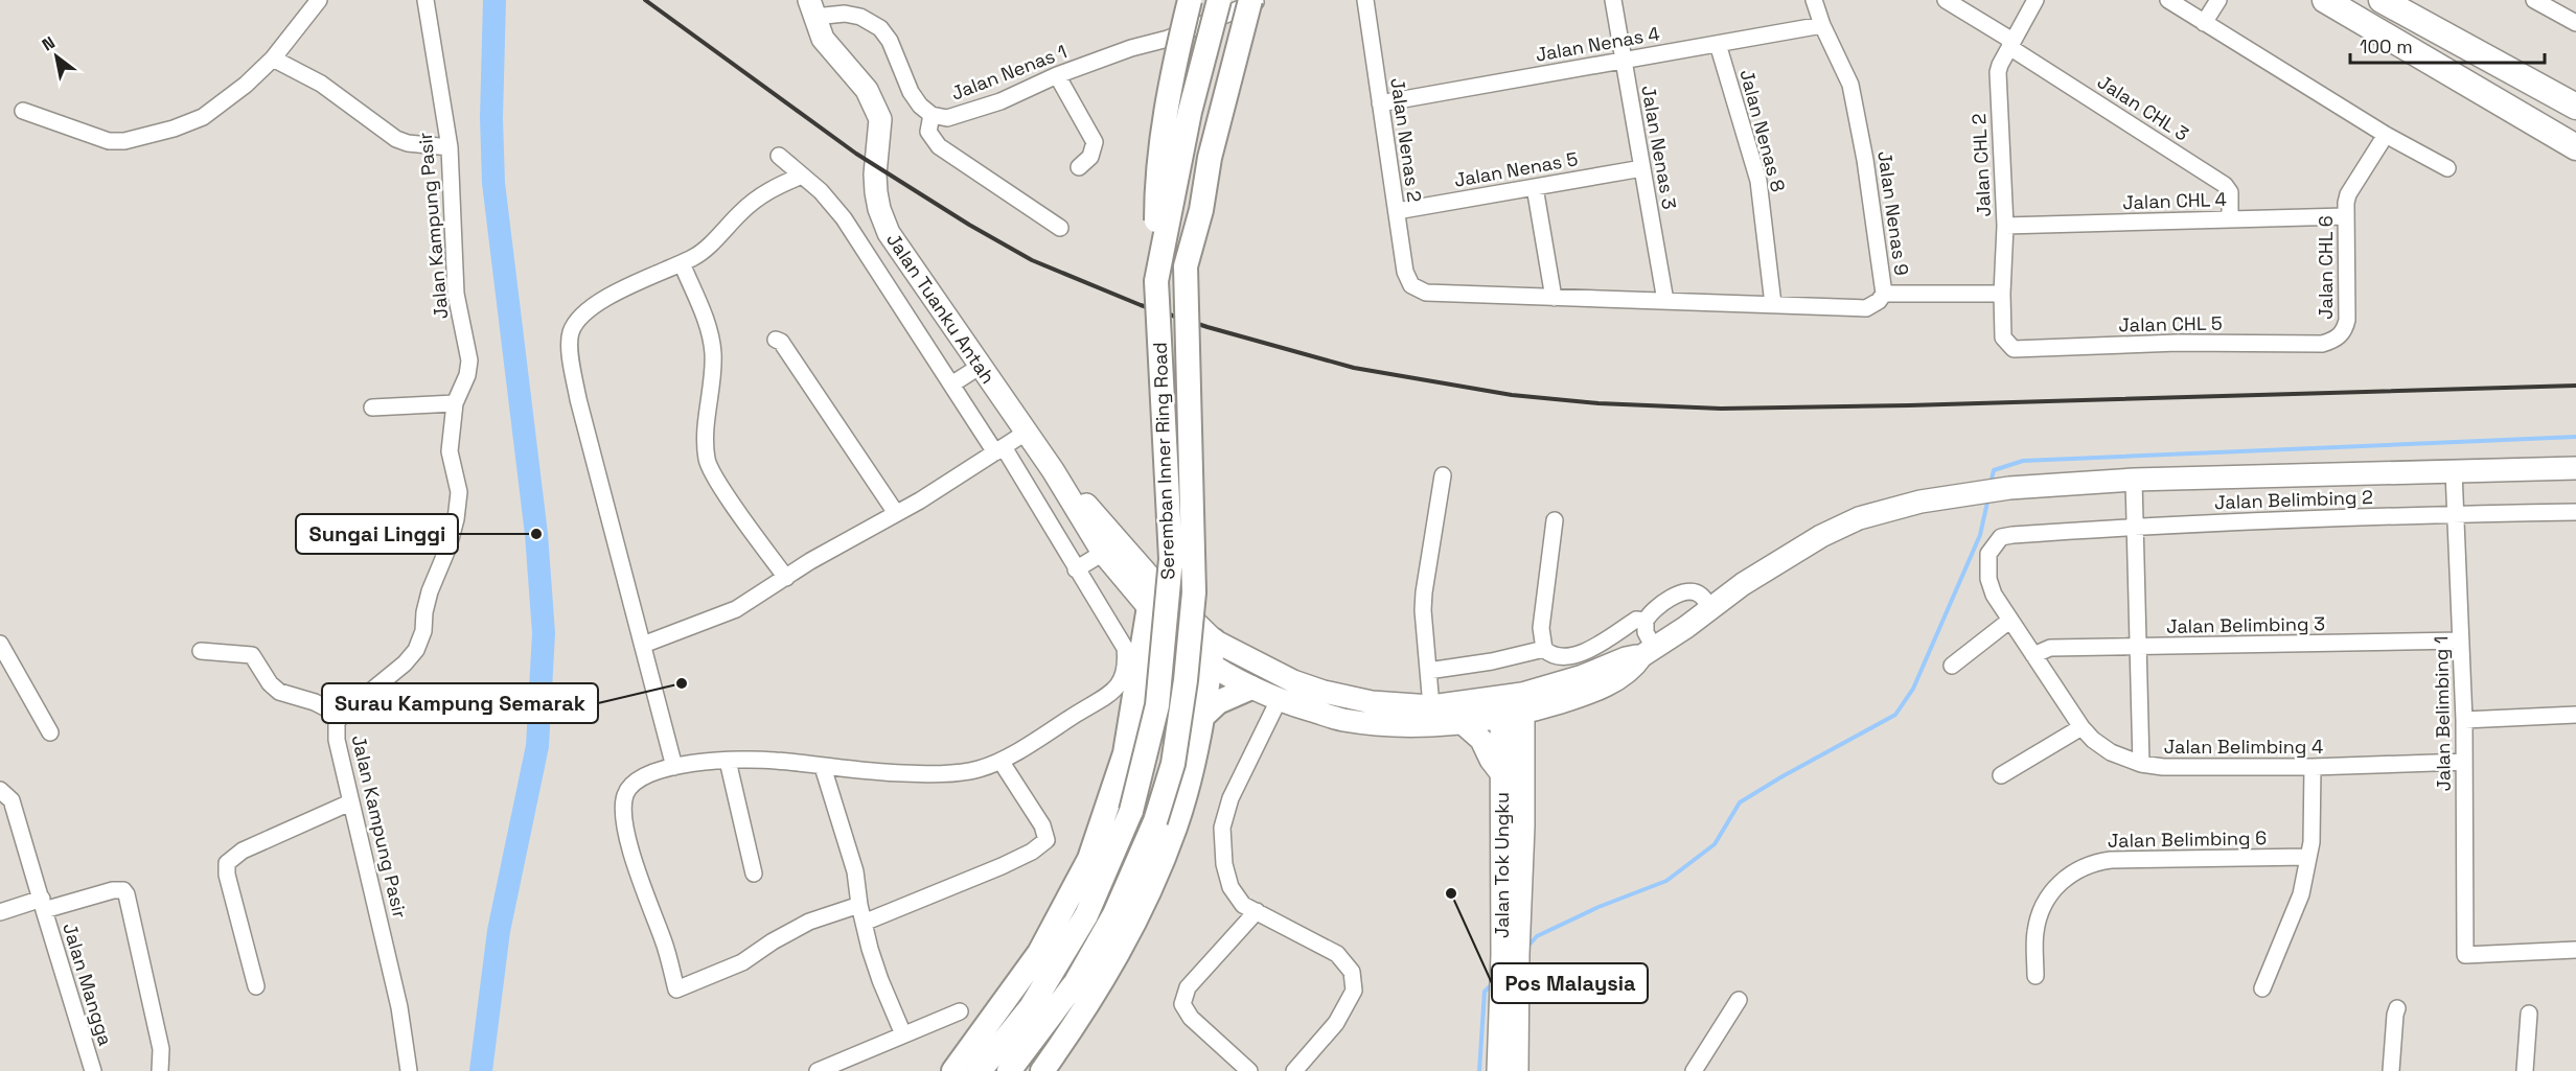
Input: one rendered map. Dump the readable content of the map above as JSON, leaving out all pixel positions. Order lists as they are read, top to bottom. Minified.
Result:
{"streets":{"main road":["Jalan Tuanku Antah","Seremban Inner Ring Road","Jalan Tok Ungku"],"street":["Jalan Nenas 4","Jalan Nenas 1","Jalan CHL 3","Jalan Nenas 8","Jalan Nenas 2","Jalan Nenas 3","Jalan CHL 2","Jalan Nenas 5","Jalan CHL 4","Jalan Nenas 9","Jalan Kampung Pasir","Jalan CHL 6","Jalan CHL 5","Jalan Belimbing 2","Jalan Belimbing 3","Jalan Belimbing 1","Jalan Belimbing 4","Jalan Belimbing 6","Jalan Mangga"]},"crossings":[["Jalan Nenas 4","Jalan Nenas 8"],["Jalan Nenas 4","Jalan Nenas 2"],["Jalan Nenas 4","Jalan Nenas 3"],["Jalan Nenas 4","Jalan Nenas 9"],["Jalan Nenas 1","Jalan Tuanku Antah"],["Jalan CHL 3","Jalan CHL 2"],["Jalan CHL 3","Jalan CHL 4"],["Jalan Nenas 8","Jalan Nenas 9"],["Jalan Nenas 2","Jalan Nenas 5"],["Jalan Nenas 2","Jalan Nenas 9"],["Jalan Nenas 3","Jalan Nenas 5"],["Jalan Nenas 3","Jalan Nenas 9"],["Jalan CHL 2","Jalan CHL 4"],["Jalan CHL 2","Jalan CHL 5"],["Jalan CHL 4","Jalan CHL 6"],["Jalan CHL 6","Jalan CHL 5"],["Jalan Tuanku Antah","Jalan Belimbing 1"],["Jalan Tuanku Antah","Jalan Tok Ungku"],["Jalan Belimbing 2","Jalan Belimbing 1"],["Jalan Belimbing 2","Jalan Belimbing 4"],["Jalan Belimbing 3","Jalan Belimbing 1"],["Jalan Belimbing 3","Jalan Belimbing 4"],["Jalan Belimbing 1","Jalan Belimbing 4"]],"places":["Sungai Linggi","Surau Kampung Semarak","Pos Malaysia"],"scale_bar":"100 m","north":"top left"}
